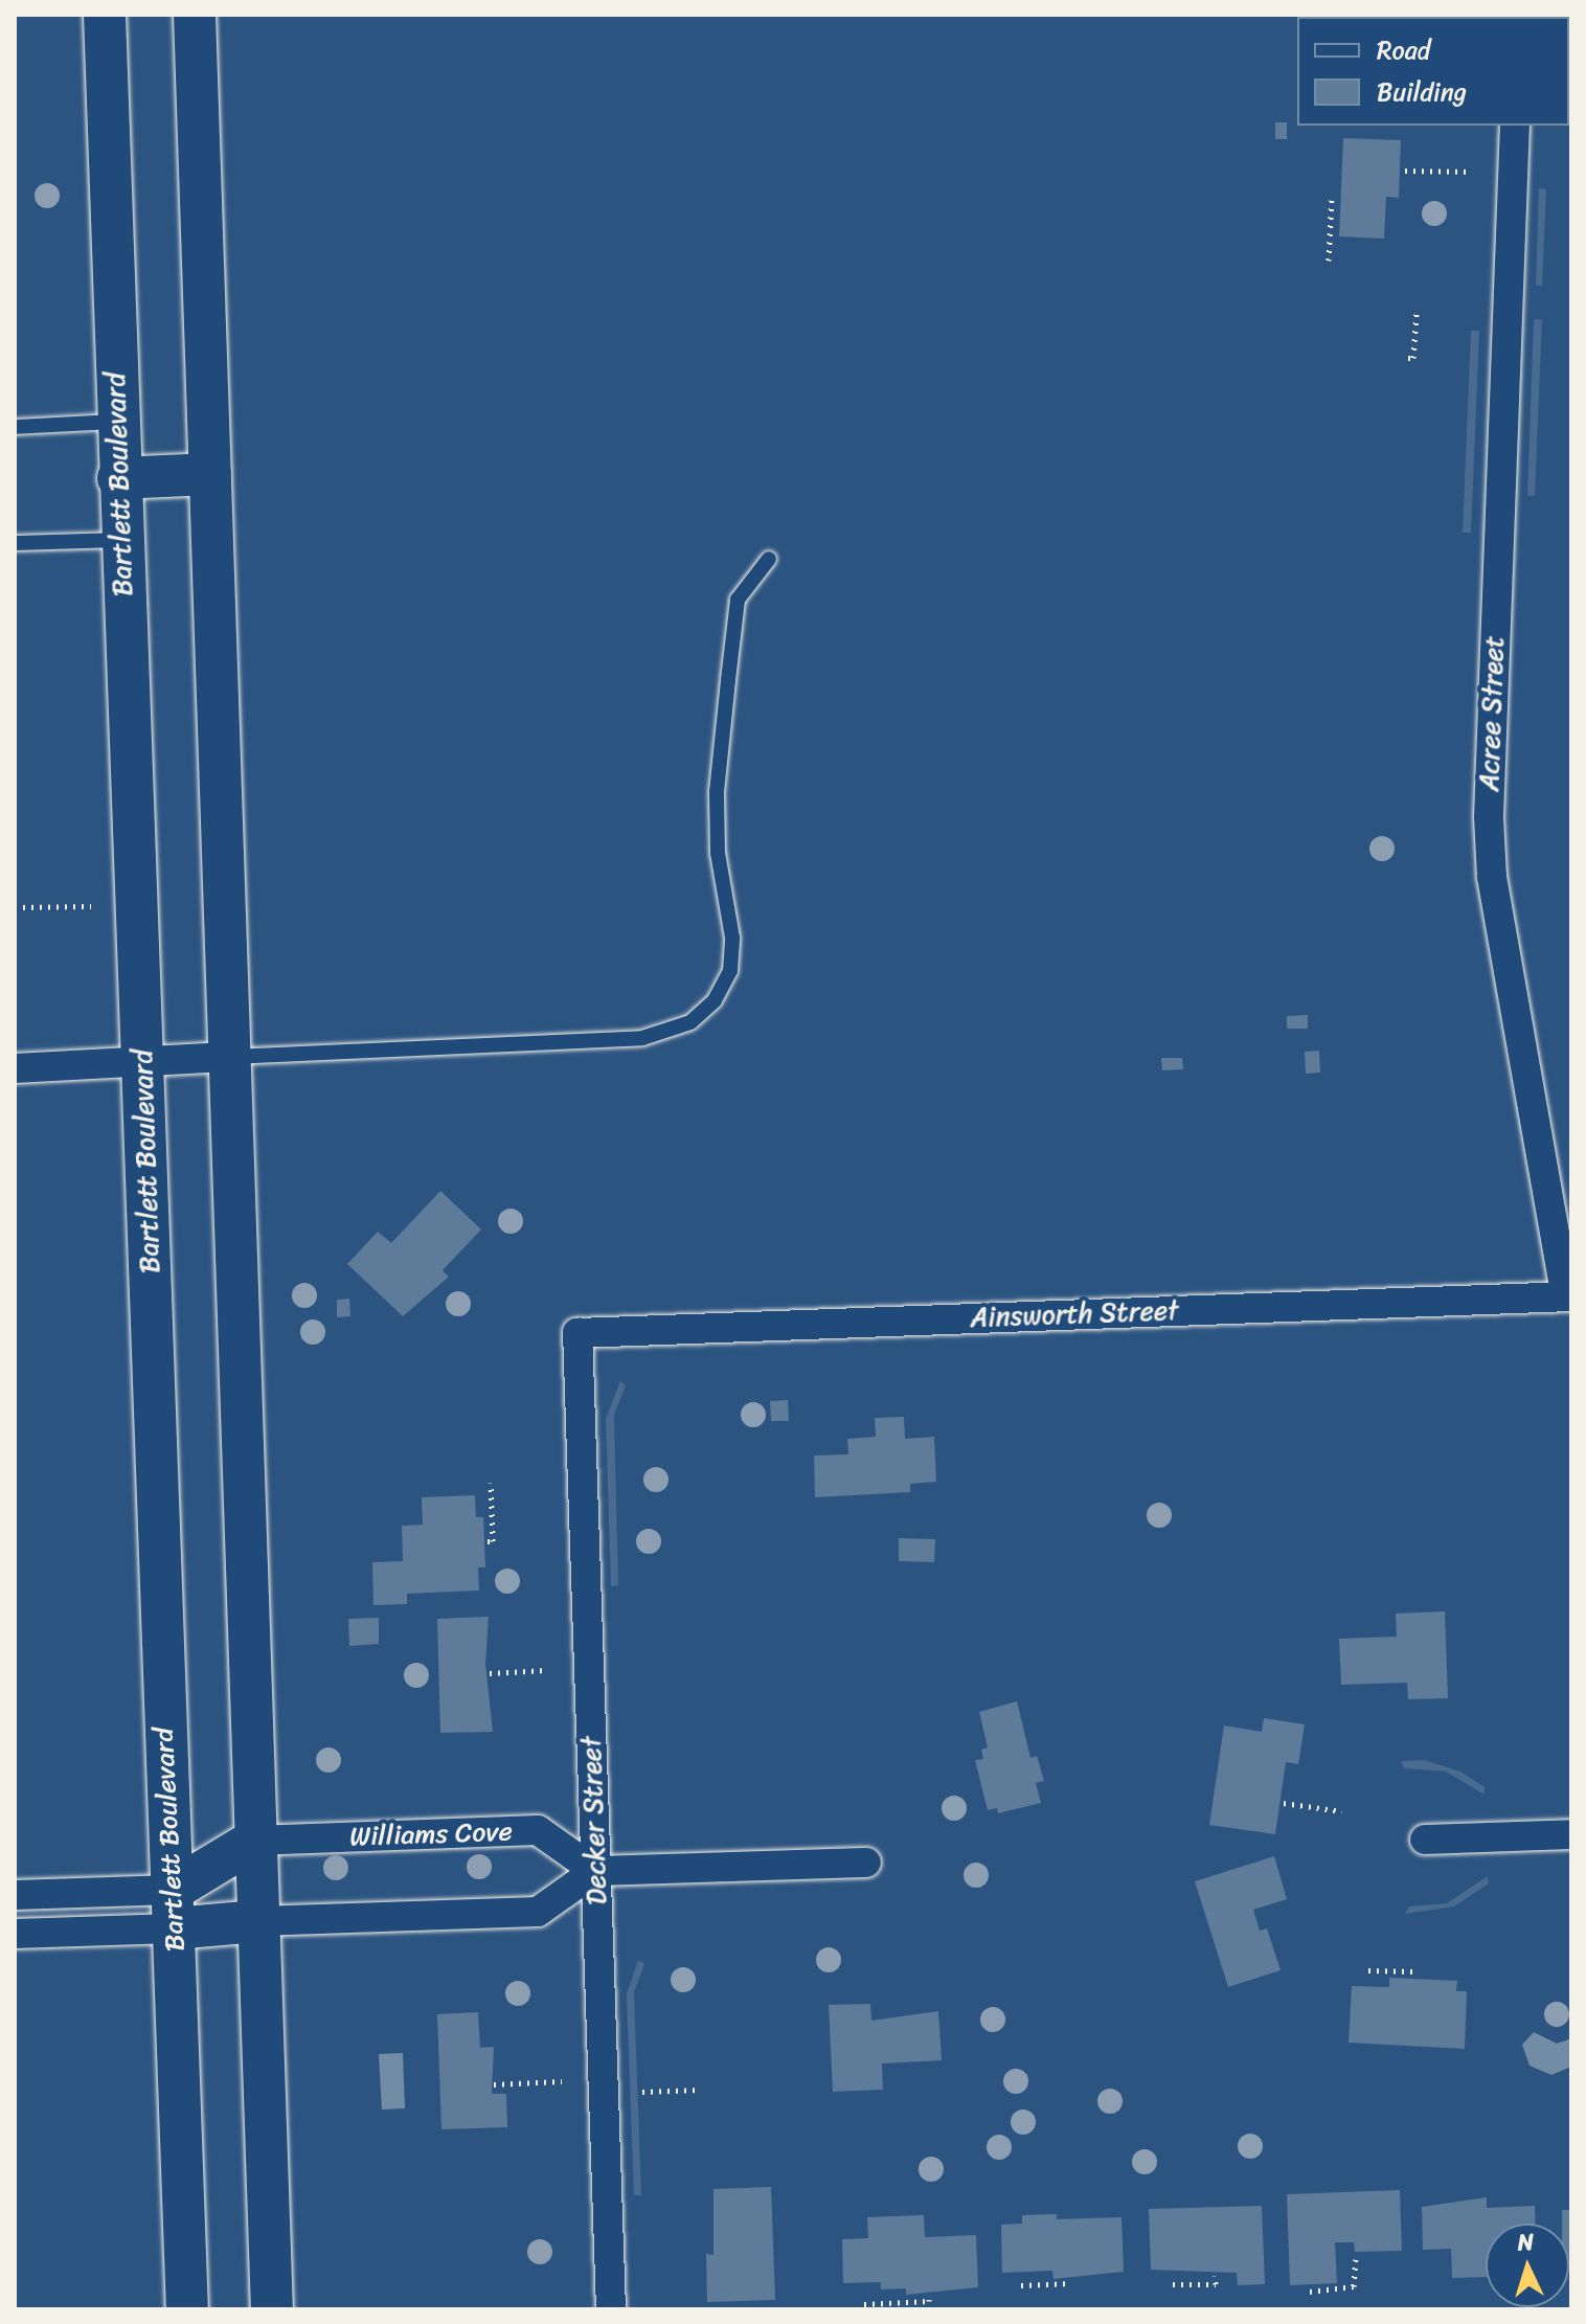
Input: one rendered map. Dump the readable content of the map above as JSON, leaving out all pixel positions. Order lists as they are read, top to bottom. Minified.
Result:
{"streets":{"main road":["Bartlett Boulevard"],"street":["Acree Street","Ainsworth Street","Decker Street","Williams Cove"]},"crossings":[["Acree Street","Ainsworth Street"],["Ainsworth Street","Decker Street"],["Decker Street","Williams Cove"]],"legend":["Road","Building"],"north":"top"}
